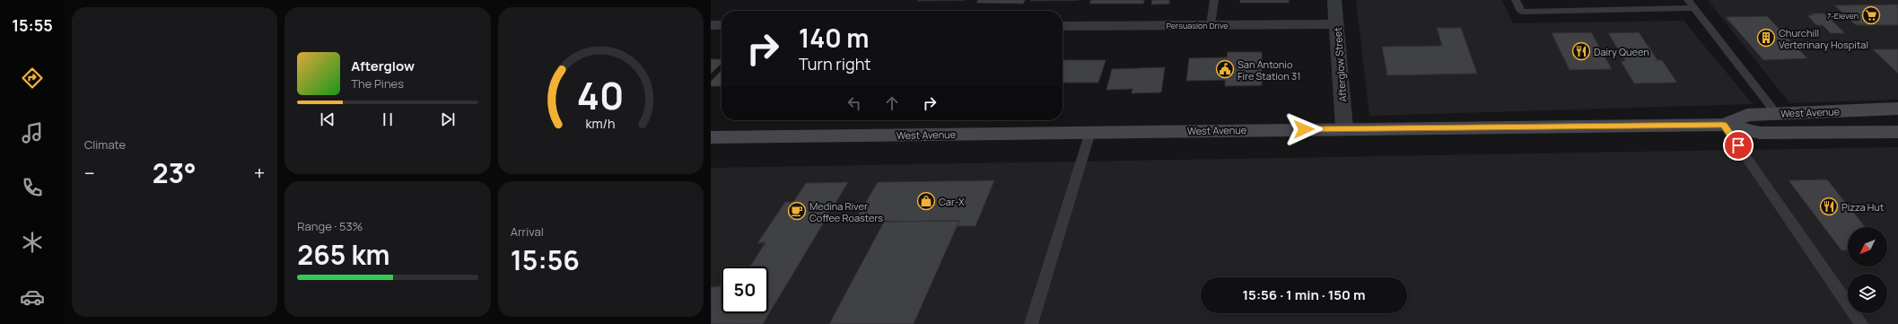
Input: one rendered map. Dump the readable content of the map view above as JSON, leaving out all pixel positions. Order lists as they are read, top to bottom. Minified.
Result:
{"streets":{"main road":["West Avenue"],"street":["Persuasion Drive","Afterglow Street"]},"crossings":[["Persuasion Drive","Afterglow Street"],["Afterglow Street","West Avenue"]],"places":{"supermarket":["7-Eleven"],"building":["Churchill Verterinary Hospital"],"restaurant":["Dairy Queen","Pizza Hut"],"public building":["San Antonio Fire Station 31"],"shop":["Car-X"],"cafe":["Medina River Coffee Roasters"]},"north":"bottom left","page":{"tabs":"15:55","tile":["Climate",["Range · 53%","265 km"],["Arrival","15:56"]],"turn":["140 m","Turn right"],"song":["Afterglow","The Pines"],"heat":["−","23°","+"],"limit":"50","trip":"15:56 · 1 min · 150 m","gauge":["40","km/h"]}}
